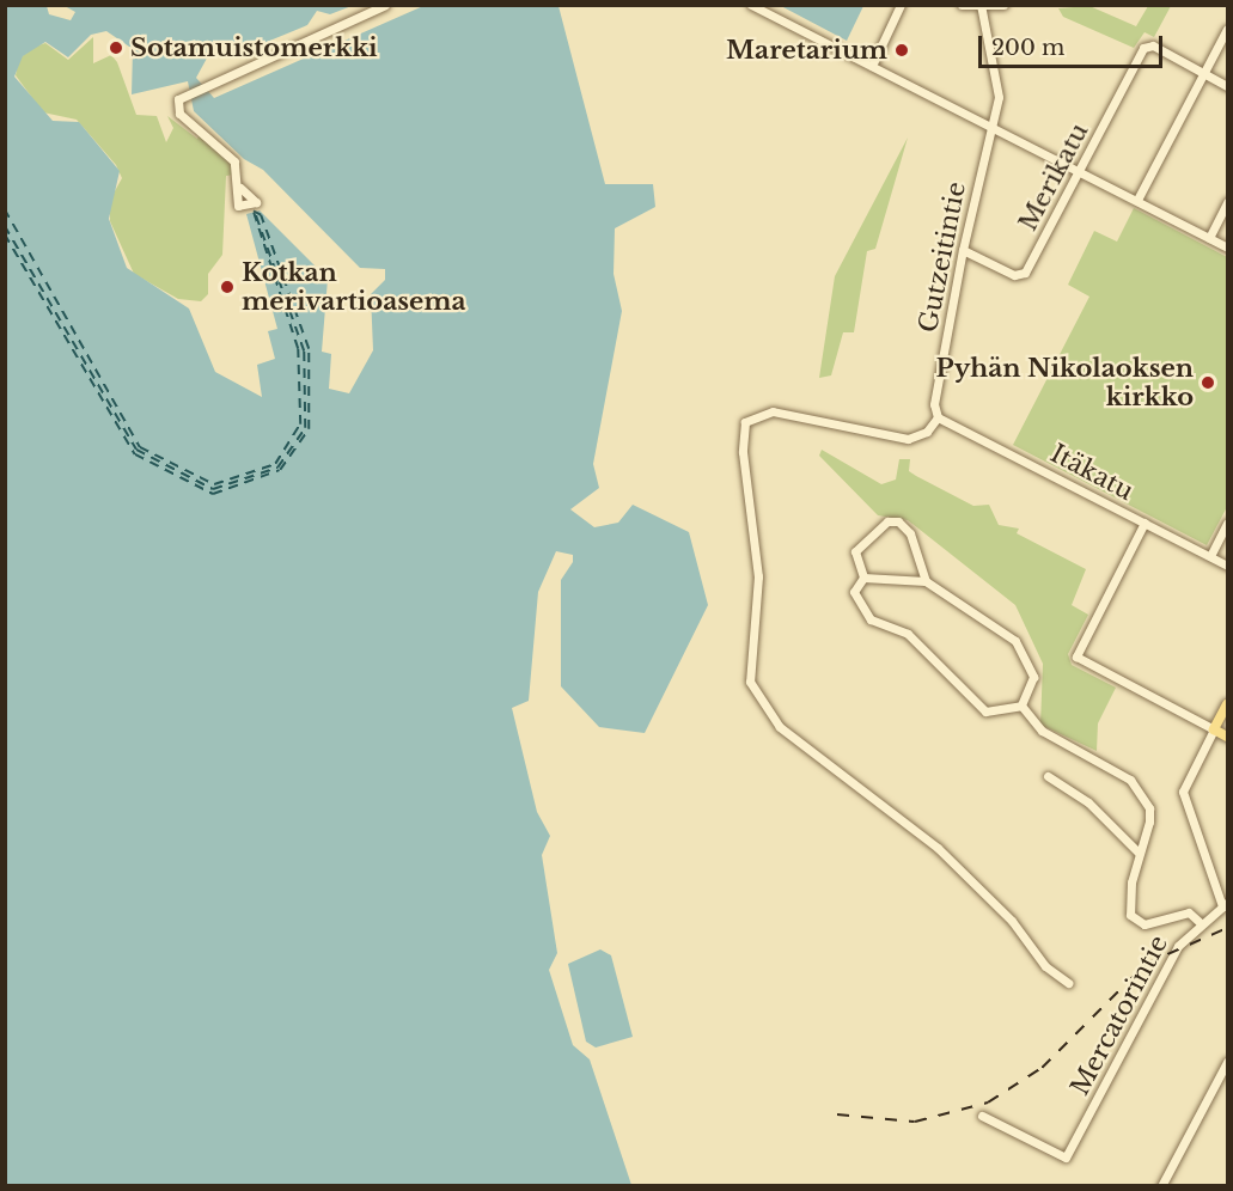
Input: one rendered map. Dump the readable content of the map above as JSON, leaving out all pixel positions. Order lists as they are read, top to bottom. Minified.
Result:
{"streets":{"street":["Merikatu","Gutzeitintie","Itäkatu","Mercatorintie"]},"crossings":[["Merikatu","Gutzeitintie"],["Gutzeitintie","Itäkatu"]],"places":["Sotamuistomerkki","Maretarium","Kotkan merivartioasema","Pyhän Nikolaoksen kirkko"],"scale_bar":"200 m"}
